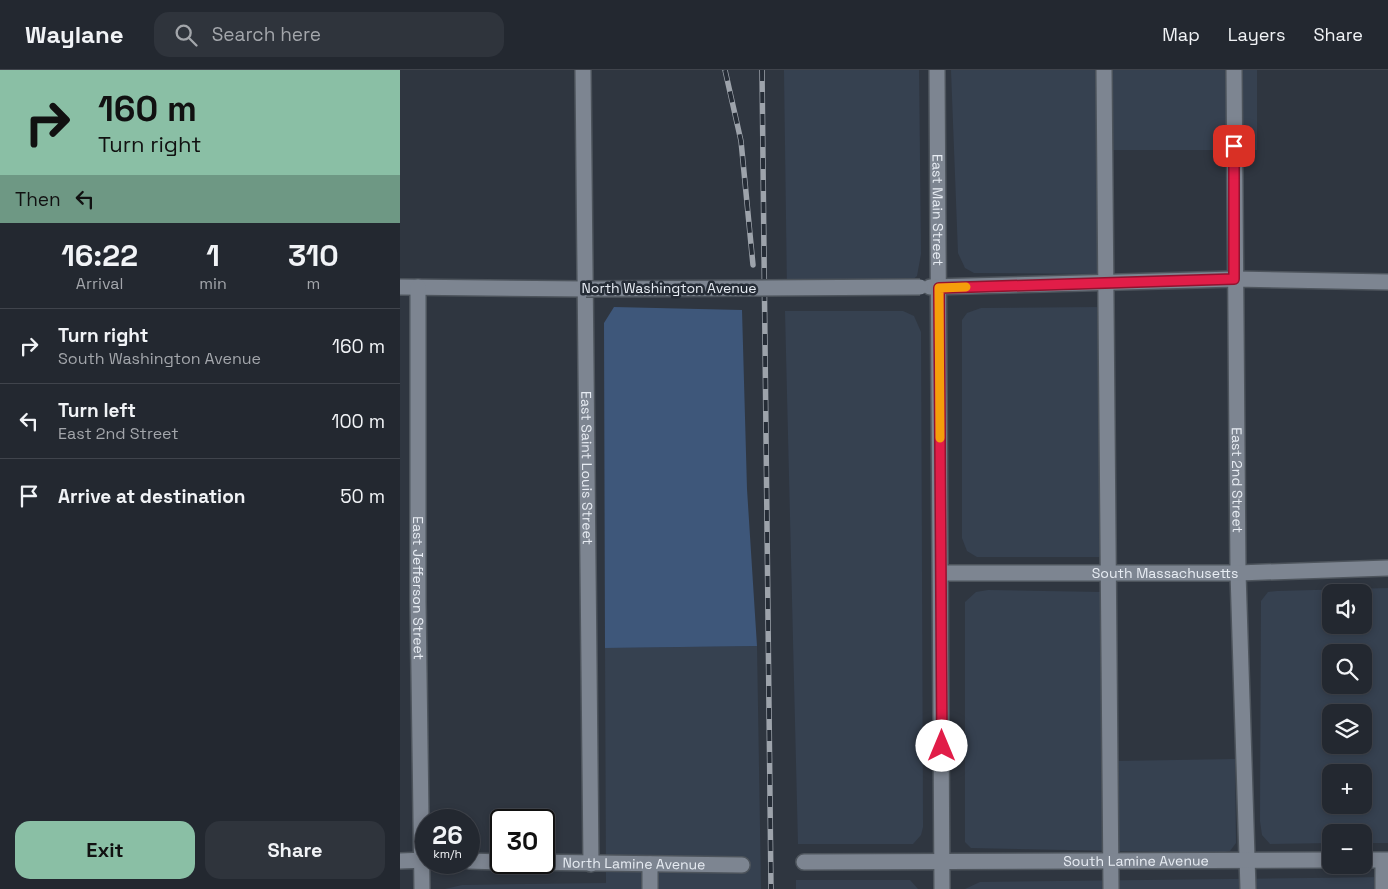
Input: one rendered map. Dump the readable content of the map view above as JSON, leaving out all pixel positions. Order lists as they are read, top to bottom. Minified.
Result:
{"streets":{"street":["East Main Street","North Washington Avenue","East Saint Louis Street","East 2nd Street","South Massachusetts","East Jefferson Street","South Lamine Avenue","North Lamine Avenue"]},"crossings":[["East Main Street","North Washington Avenue"],["East Main Street","South Massachusetts"],["East Main Street","South Lamine Avenue"],["North Washington Avenue","East Saint Louis Street"],["North Washington Avenue","East 2nd Street"],["North Washington Avenue","East Jefferson Street"],["East Saint Louis Street","North Lamine Avenue"],["East 2nd Street","South Massachusetts"],["East 2nd Street","South Lamine Avenue"]],"page":{"header":"Waylane","search":"Search here","nav":["Map","Layers","Share"],"turn":["160 m","Turn right"],"then":"Then","eta":["16:22","Arrival","1","min","310","m"],"list":[{"name":"Turn right","note":"South Washington Avenue","value":"160 m"},{"name":"Turn left","note":"East 2nd Street","value":"100 m"},{"name":"Arrive at destination","value":"50 m"}],"map_buttons":["+","−"],"speed":"26 km/h","limit":"30","buttons":["Exit","Share"]}}
